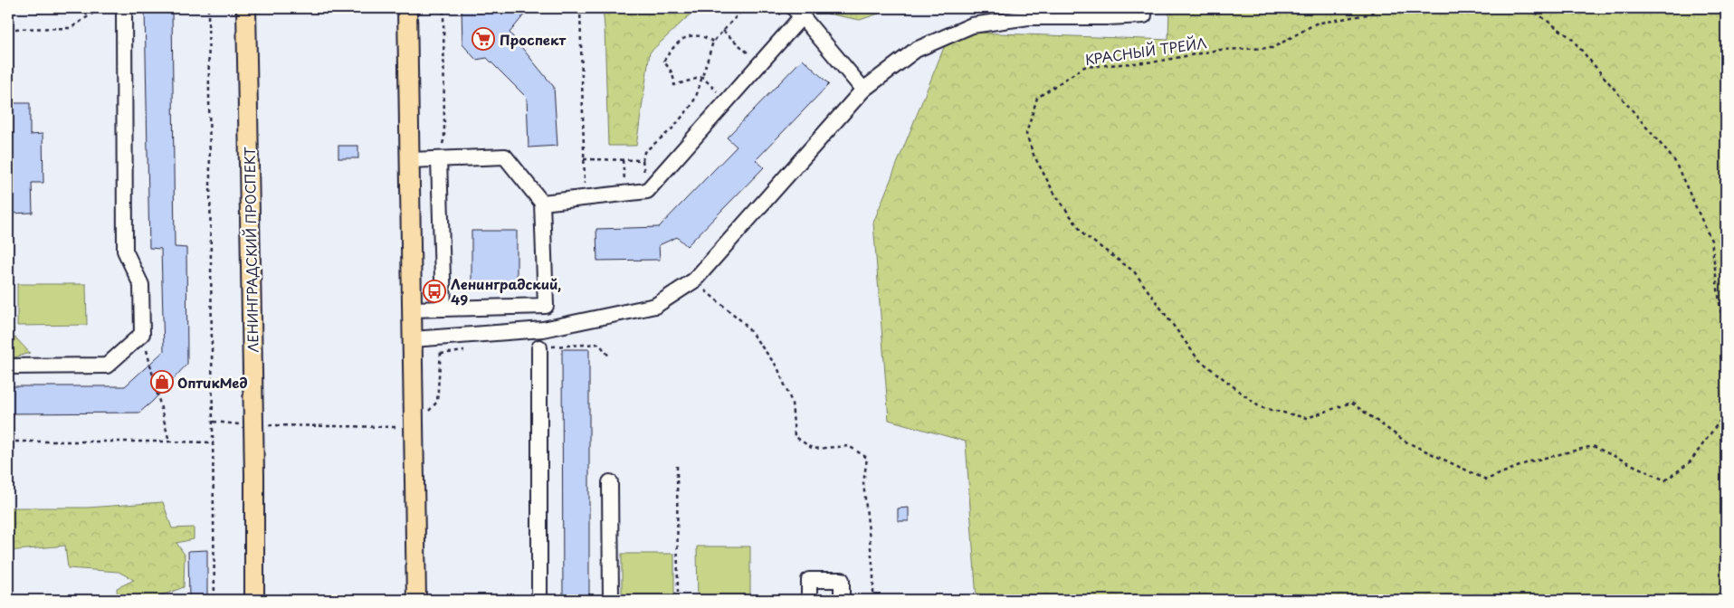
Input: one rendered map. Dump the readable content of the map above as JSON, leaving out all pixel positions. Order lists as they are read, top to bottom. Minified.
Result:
{"streets":{"main road":["ЛЕНИНГРАДСКИЙ ПРОСПЕКТ"],"path":["КРАСНЫЙ ТРЕЙЛ"]},"places":{"supermarket":["Проспект"],"bus stop":["Ленинградский, 49"],"shop":["ОптикМед"]}}
